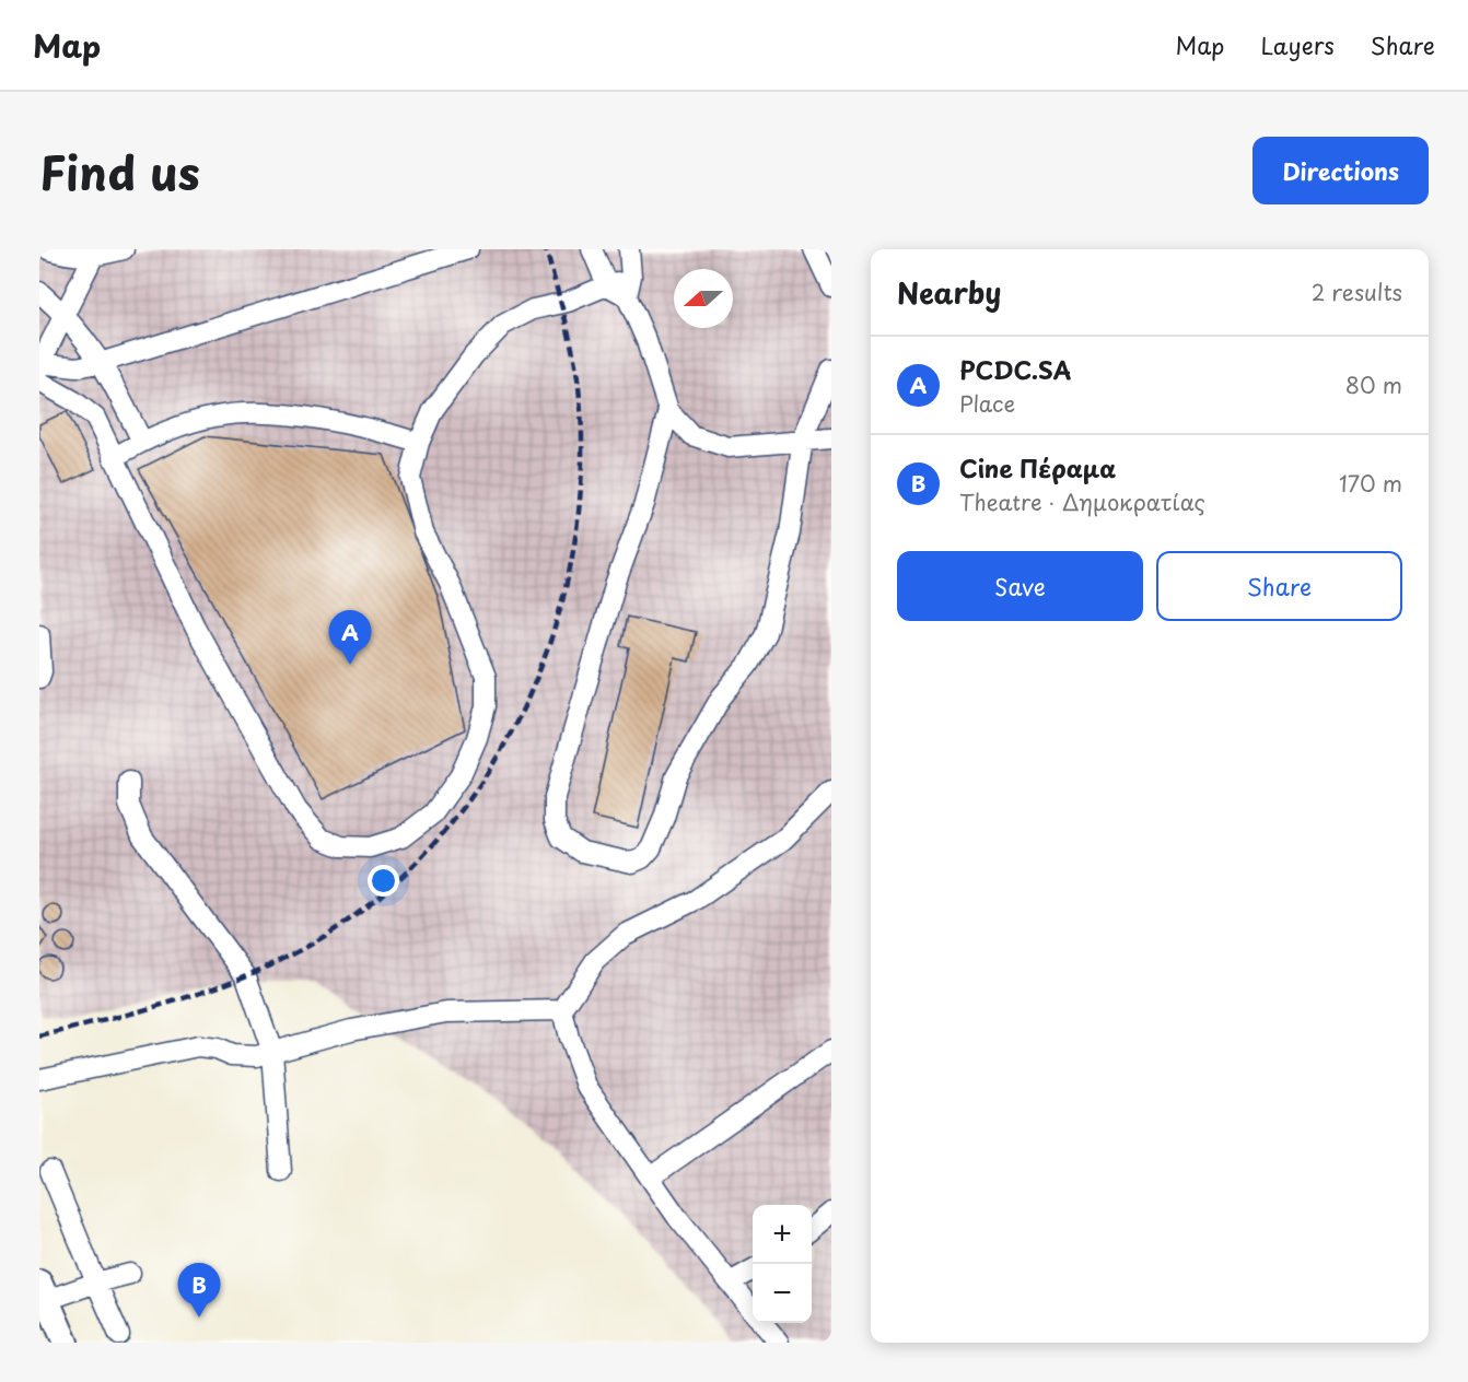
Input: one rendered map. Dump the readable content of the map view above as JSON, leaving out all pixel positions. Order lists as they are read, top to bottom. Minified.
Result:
{"north":"left","page":{"header":"Map","nav":["Map","Layers","Share"],"title":"Find us","buttons":["Directions",["Save","Share"]],"heading":["Nearby","2 results"],"list":[{"mark":"A","name":"PCDC.SA","note":"Place","value":"80 m"},{"mark":"B","name":"Cine Πέραμα","note":"Theatre · Δημοκρατίας","value":"170 m"}],"pins":["A","B"],"map_buttons":["+","−"]}}
